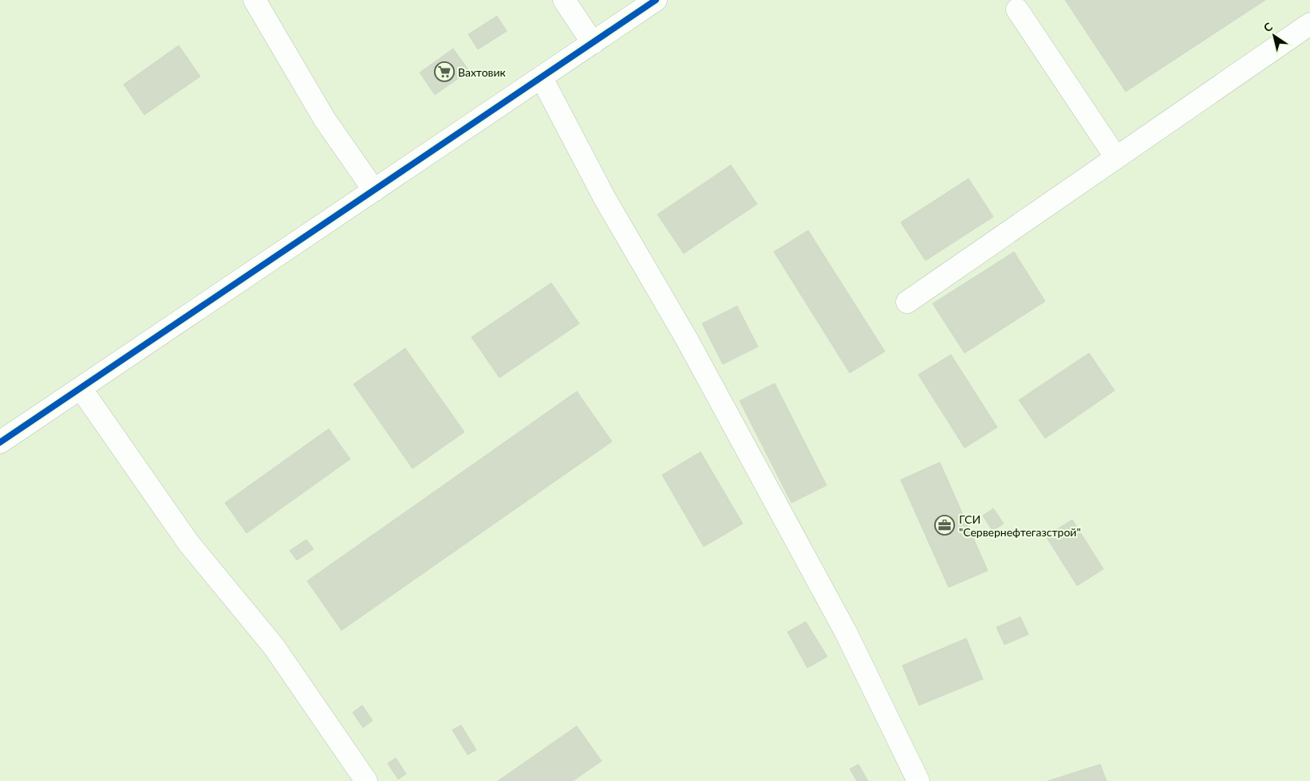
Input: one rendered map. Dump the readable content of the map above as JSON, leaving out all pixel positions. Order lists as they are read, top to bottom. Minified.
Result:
{"places":{"supermarket":["Вахтовик"],"office":["ГСИ \"Сервернефтегазстрой\""]},"north":"top left"}
